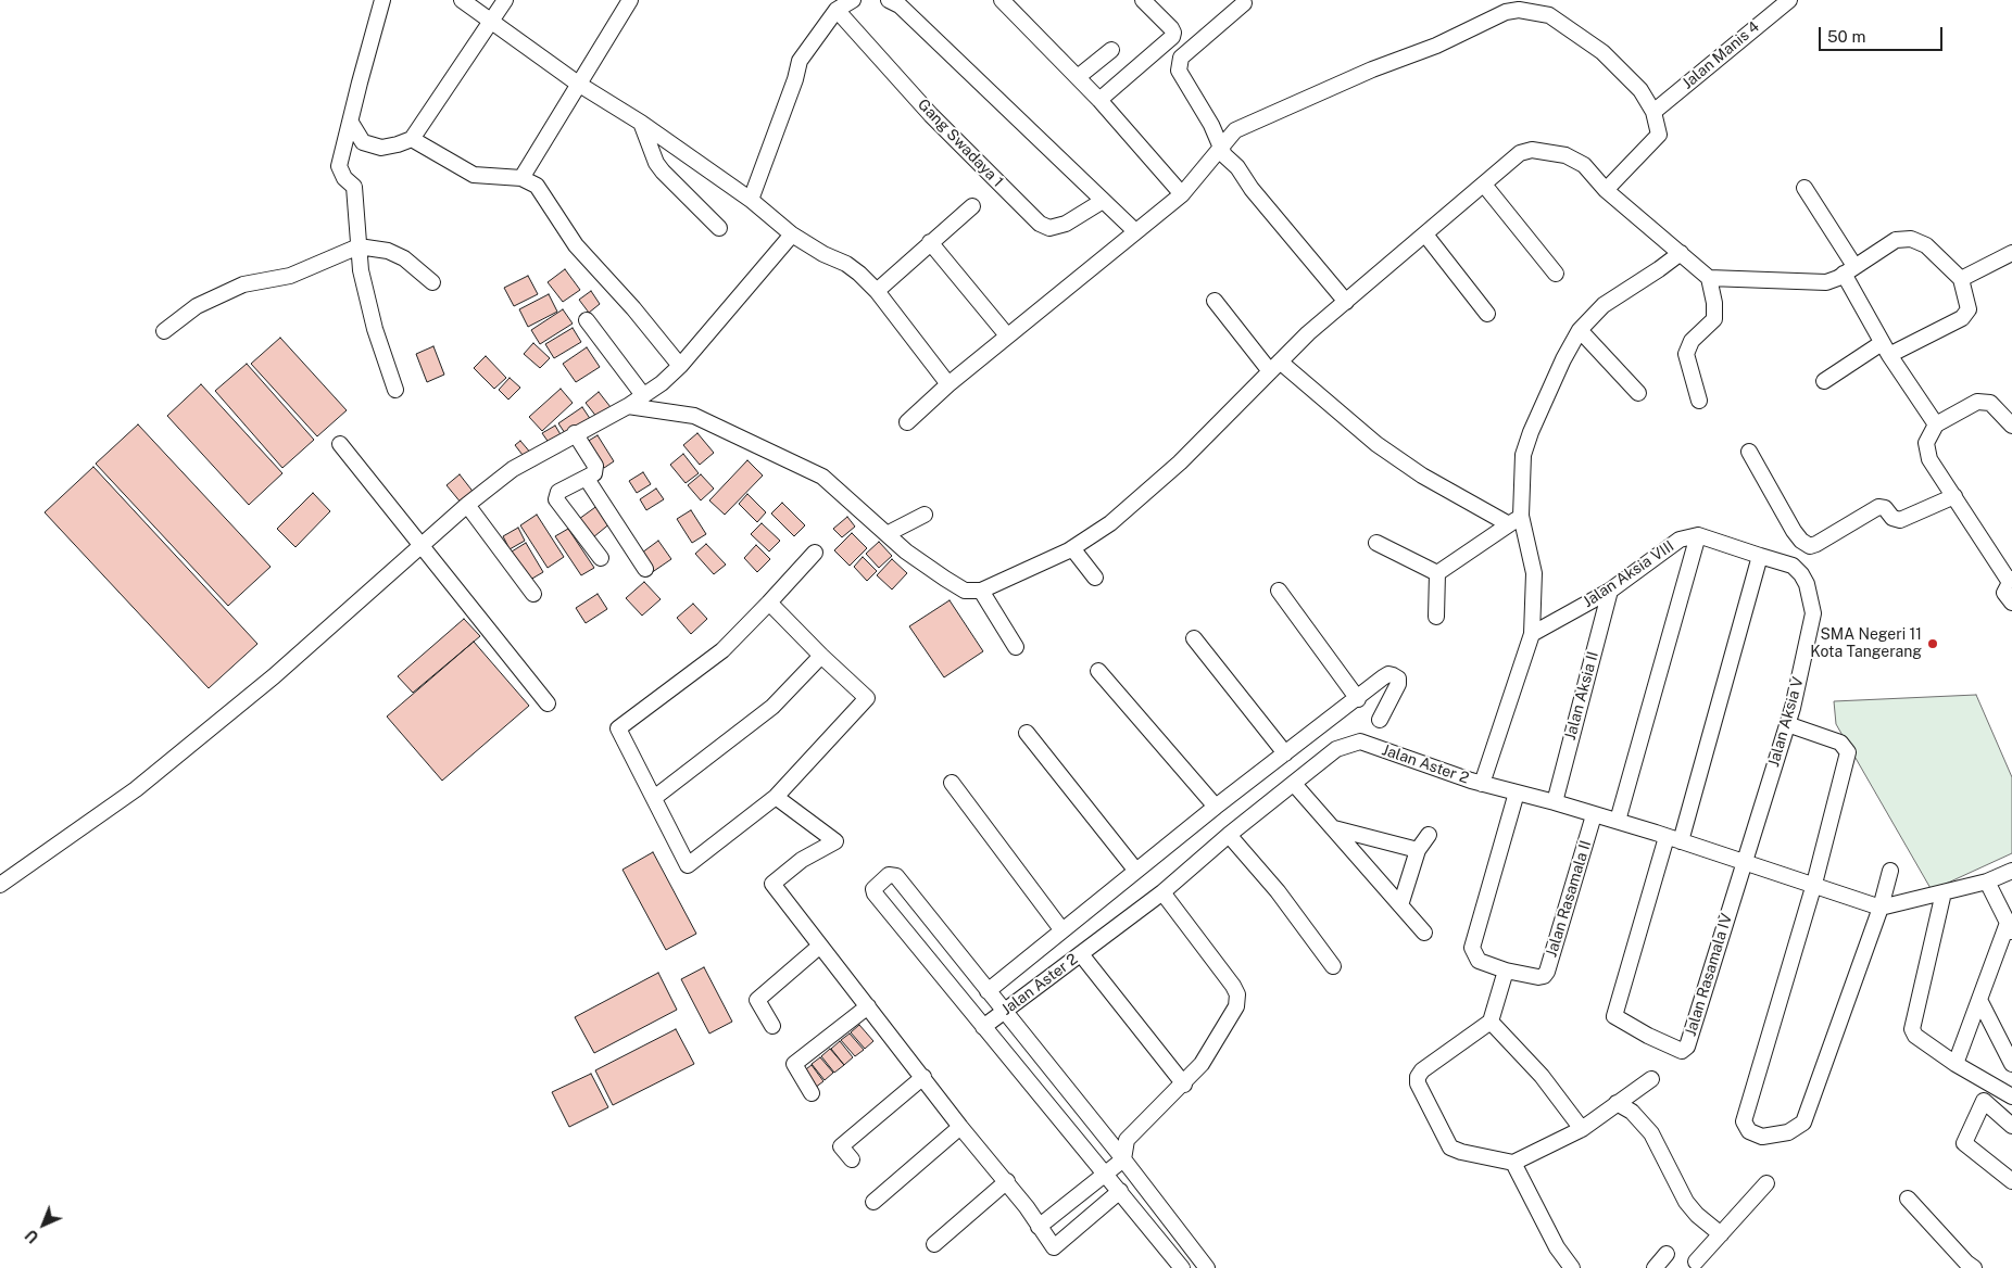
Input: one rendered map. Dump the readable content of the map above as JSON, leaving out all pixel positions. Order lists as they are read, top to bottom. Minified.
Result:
{"streets":{"street":["Jalan Manis 4","Gang Swadaya 1","Jalan Aksia VIII","Jalan Aksia II","Jalan Aksia V","Jalan Aster 2","Jalan Rasamala II","Jalan Rasamala IV"]},"crossings":[["Jalan Aksia VIII","Jalan Aksia II"],["Jalan Aksia II","Jalan Aster 2"],["Jalan Aksia V","Jalan Aster 2"],["Jalan Aksia V","Jalan Rasamala IV"],["Jalan Aster 2","Jalan Rasamala II"],["Jalan Aster 2","Jalan Rasamala IV"]],"places":["SMA Negeri 11 Kota Tangerang"],"scale_bar":"50 m","north":"bottom left"}
